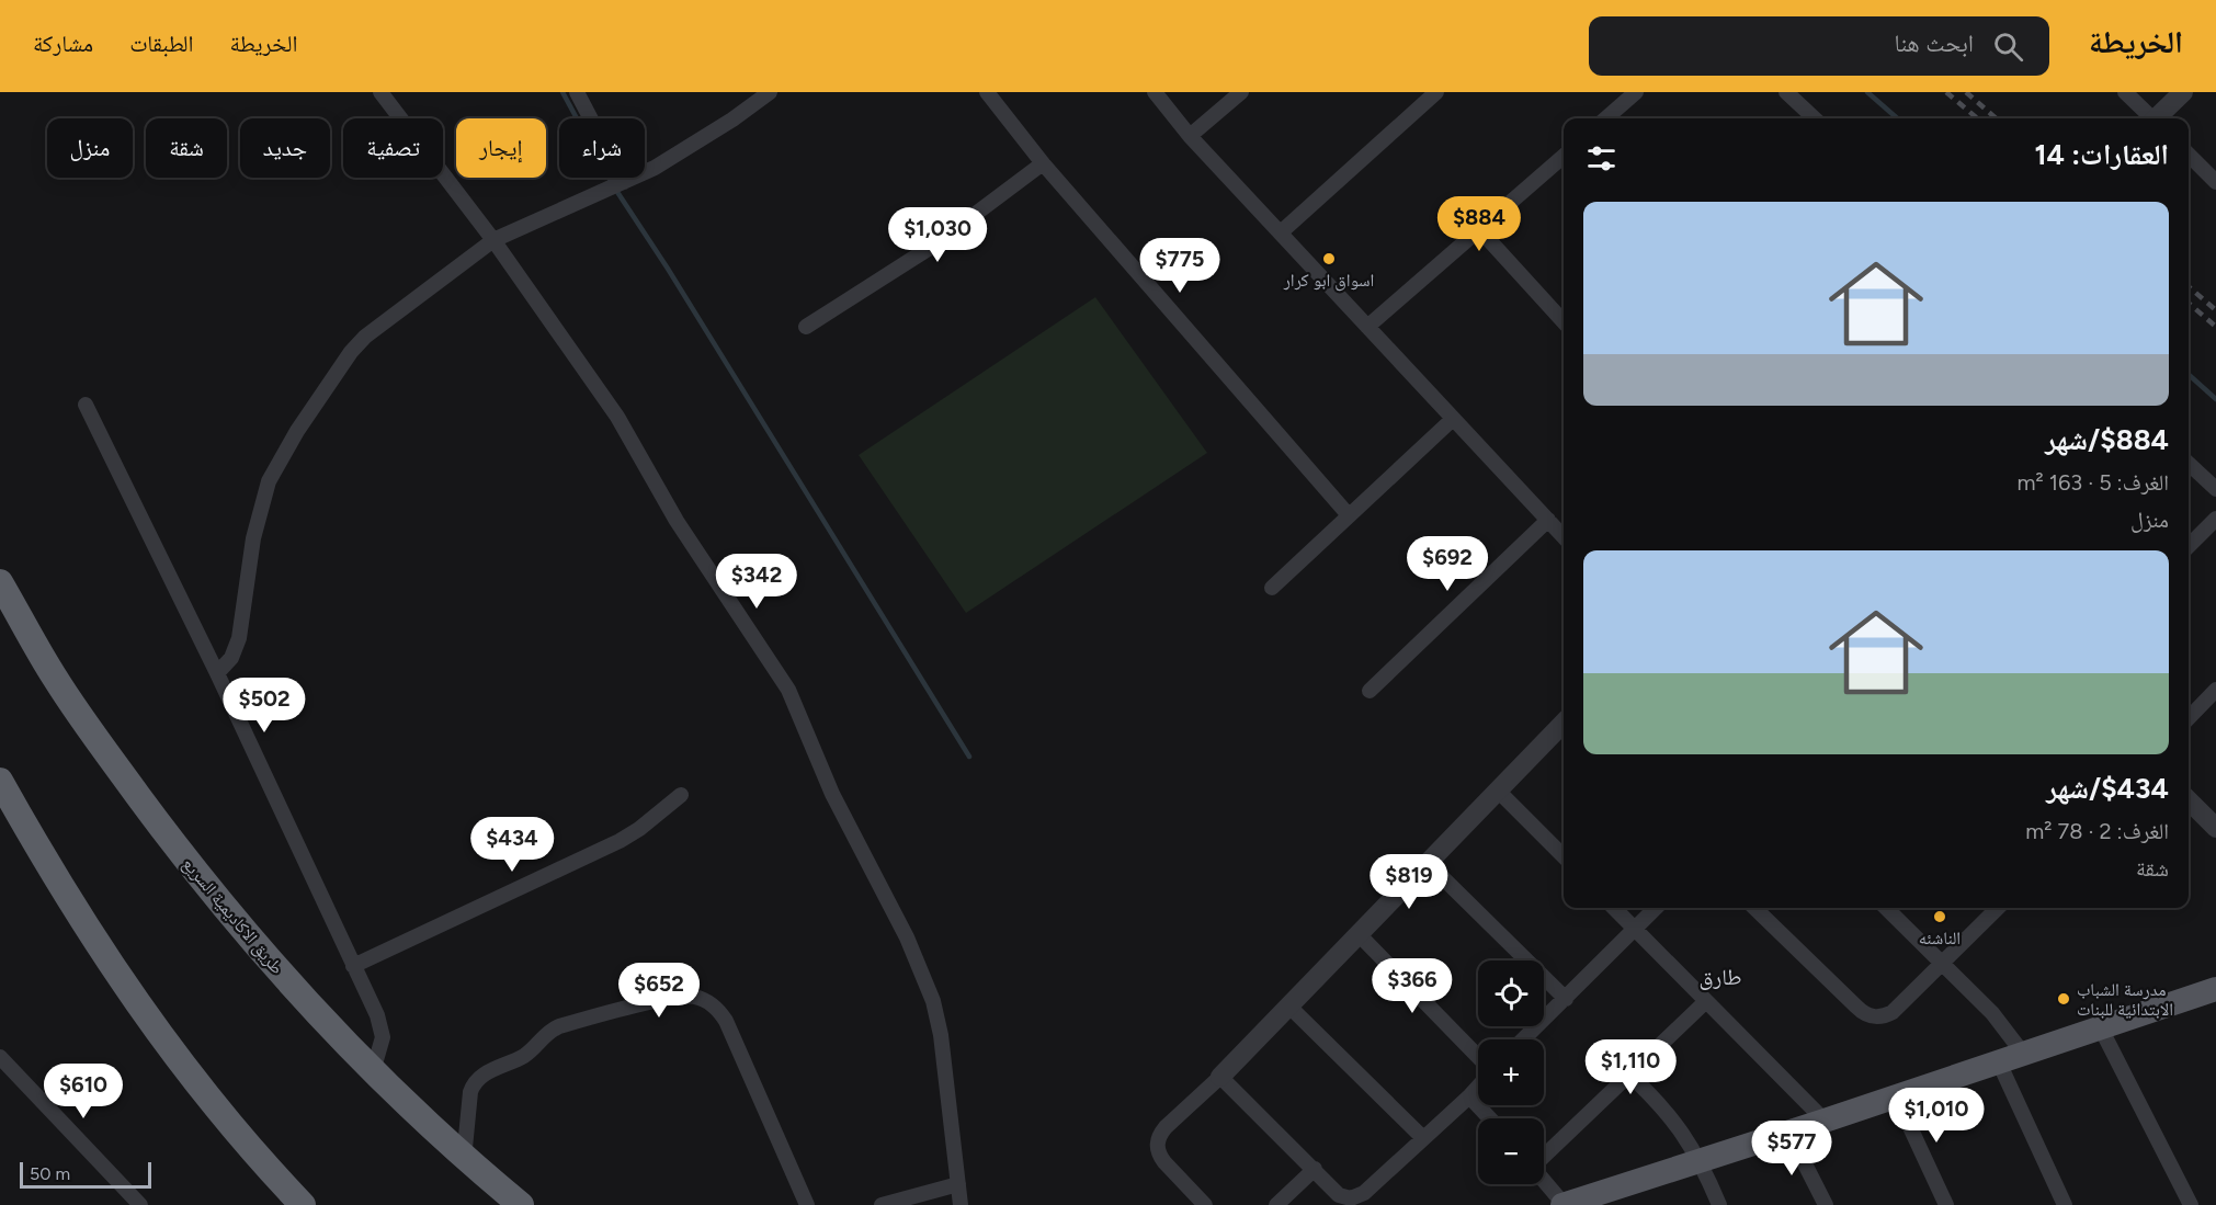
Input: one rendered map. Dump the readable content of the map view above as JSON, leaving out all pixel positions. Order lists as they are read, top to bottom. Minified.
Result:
{"streets":{"highway":["طريق الاكاديمية السريع"]},"districts":["طارق"],"places":["اسواق ابو كرار","الناشئه","مدرسة الشباب الابتدائية للبنات"],"scale_bar":"50 m","page":{"header":"الخريطة","search":"ابحث هنا","nav":["الخريطة","الطبقات","مشاركة"],"chip":["شراء","إيجار","تصفية","جديد","شقة","منزل"],"heading":"العقارات: 14","price":["$884","$1,030","$775","$692","$342","$502","$434","$819","$366","$652","$1,110","$610","$1,010","$577"],"list":[{"name":"$884/شهر","note":"الغرف: 5 · 163 m² · منزل"},{"name":"$434/شهر","note":"الغرف: 2 · 78 m² · شقة"}],"map_buttons":["+","−"],"scale":"50 m"}}
